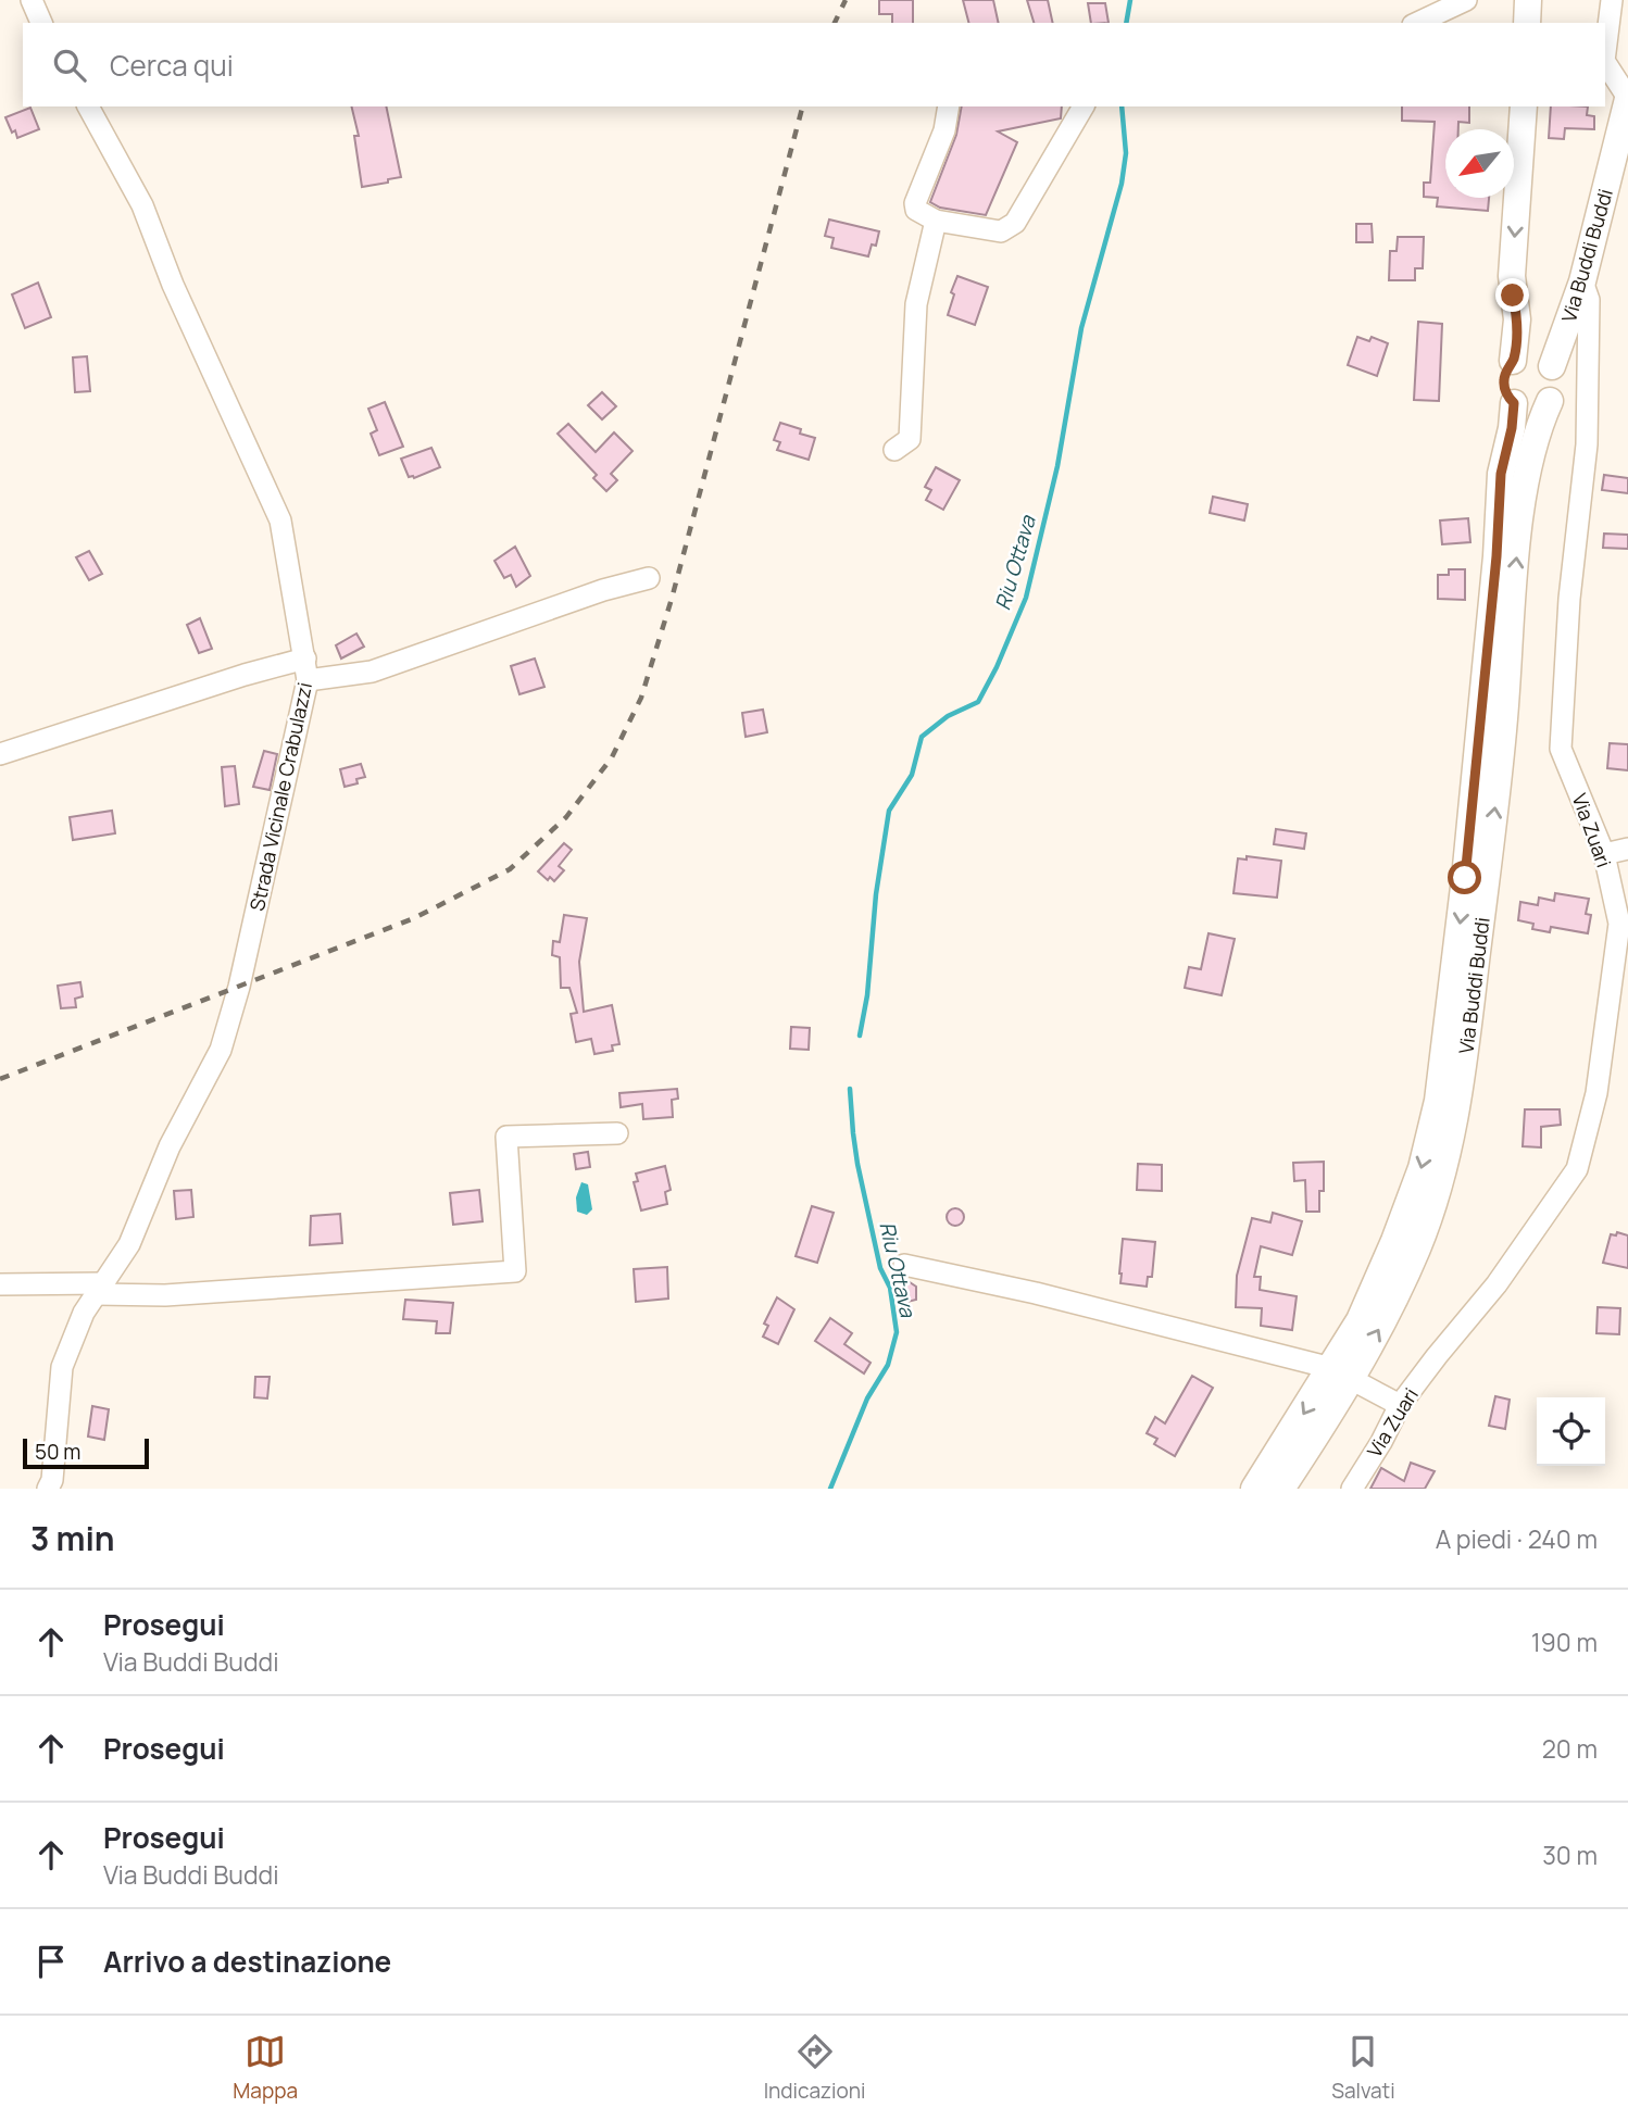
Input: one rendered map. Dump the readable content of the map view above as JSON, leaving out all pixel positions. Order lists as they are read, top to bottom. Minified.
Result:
{"streets":{"main road":["Via Buddi Buddi"],"street":["Strada Vicinale Crabulazzi","Via Zuari"]},"crossings":[["Via Buddi Buddi","Via Zuari"]],"water":["Riu Ottava"],"scale_bar":"50 m","north":"bottom left","page":{"search":"Cerca qui","scale":"50 m","heading":["3 min","A piedi · 240 m"],"list":[["Prosegui","Via Buddi Buddi","190 m"],["Prosegui","20 m"],["Prosegui","Via Buddi Buddi","30 m"],"Arrivo a destinazione"],"nav":["Mappa","Indicazioni","Salvati"]}}
